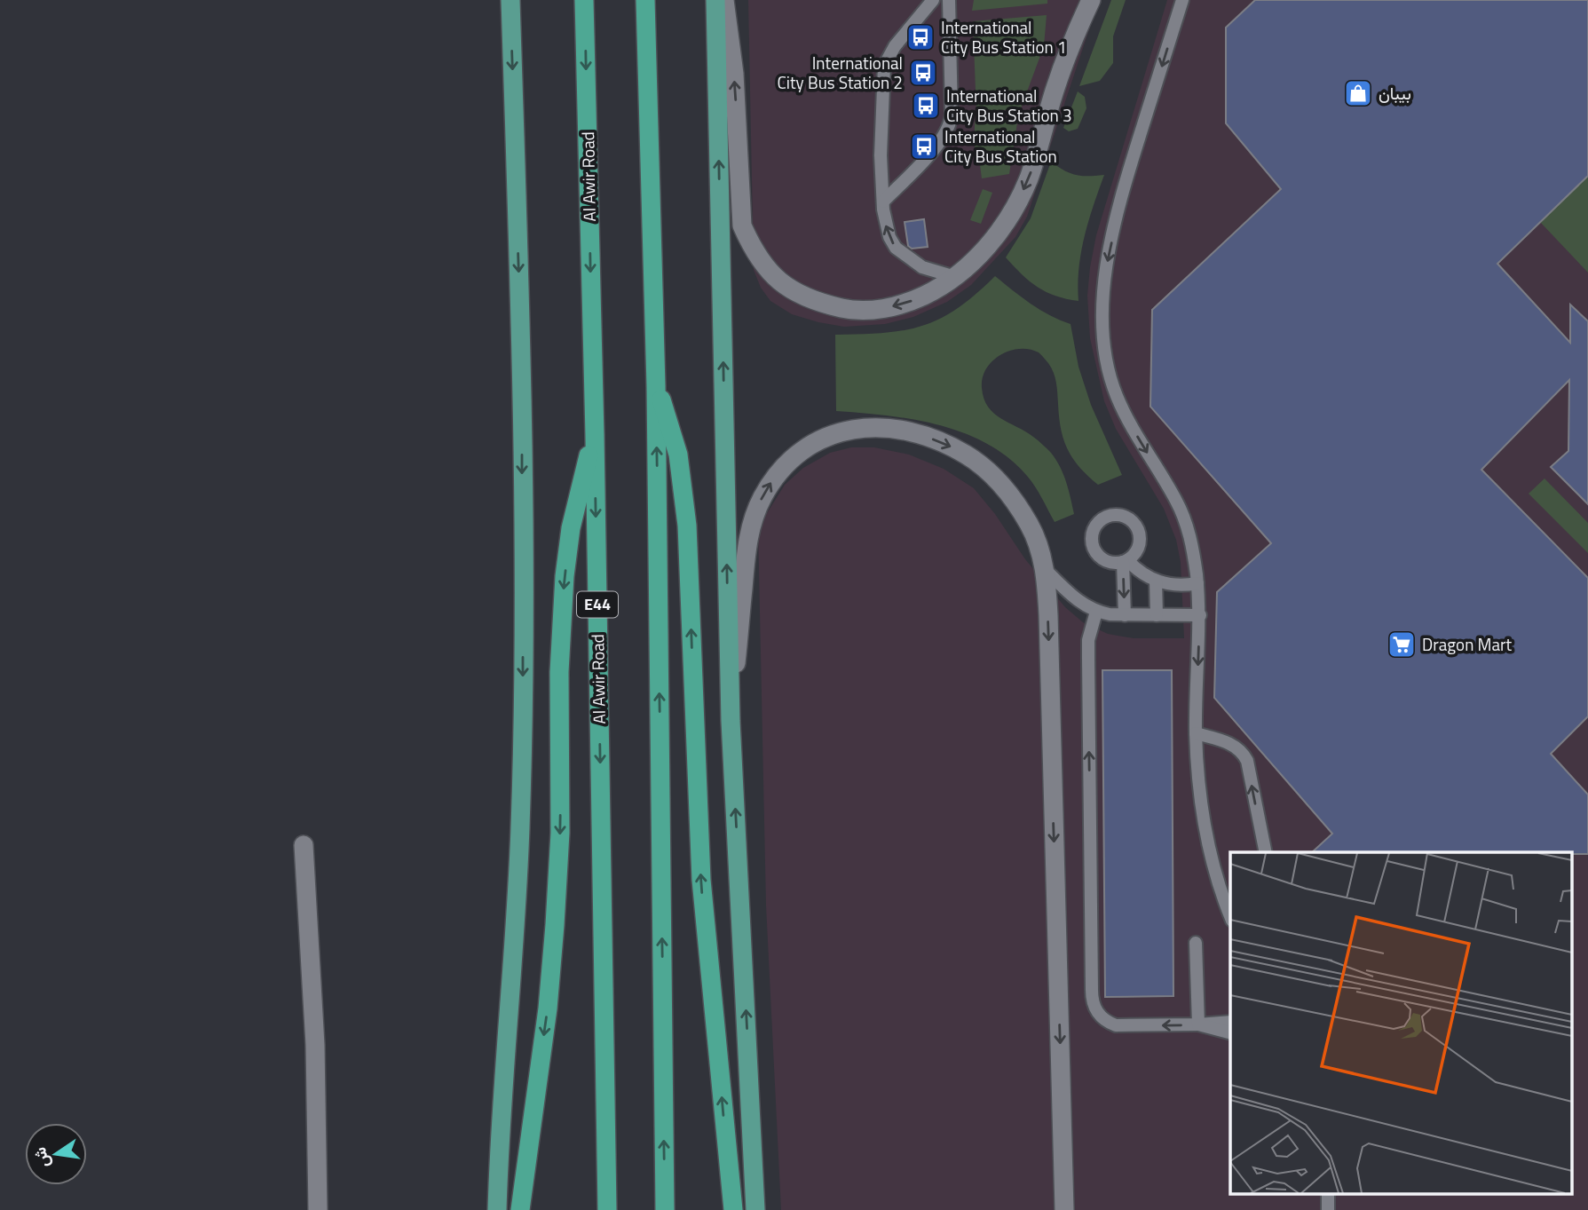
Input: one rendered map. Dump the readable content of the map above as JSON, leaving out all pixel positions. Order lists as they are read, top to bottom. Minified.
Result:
{"streets":{"highway":["Al Awir Road","E44"]},"places":{"bus stop":["International City Bus Station 1","International City Bus Station 2","International City Bus Station 3","International City Bus Station"],"shop":["بيبان"],"supermarket":["Dragon Mart"]},"north":"left"}
